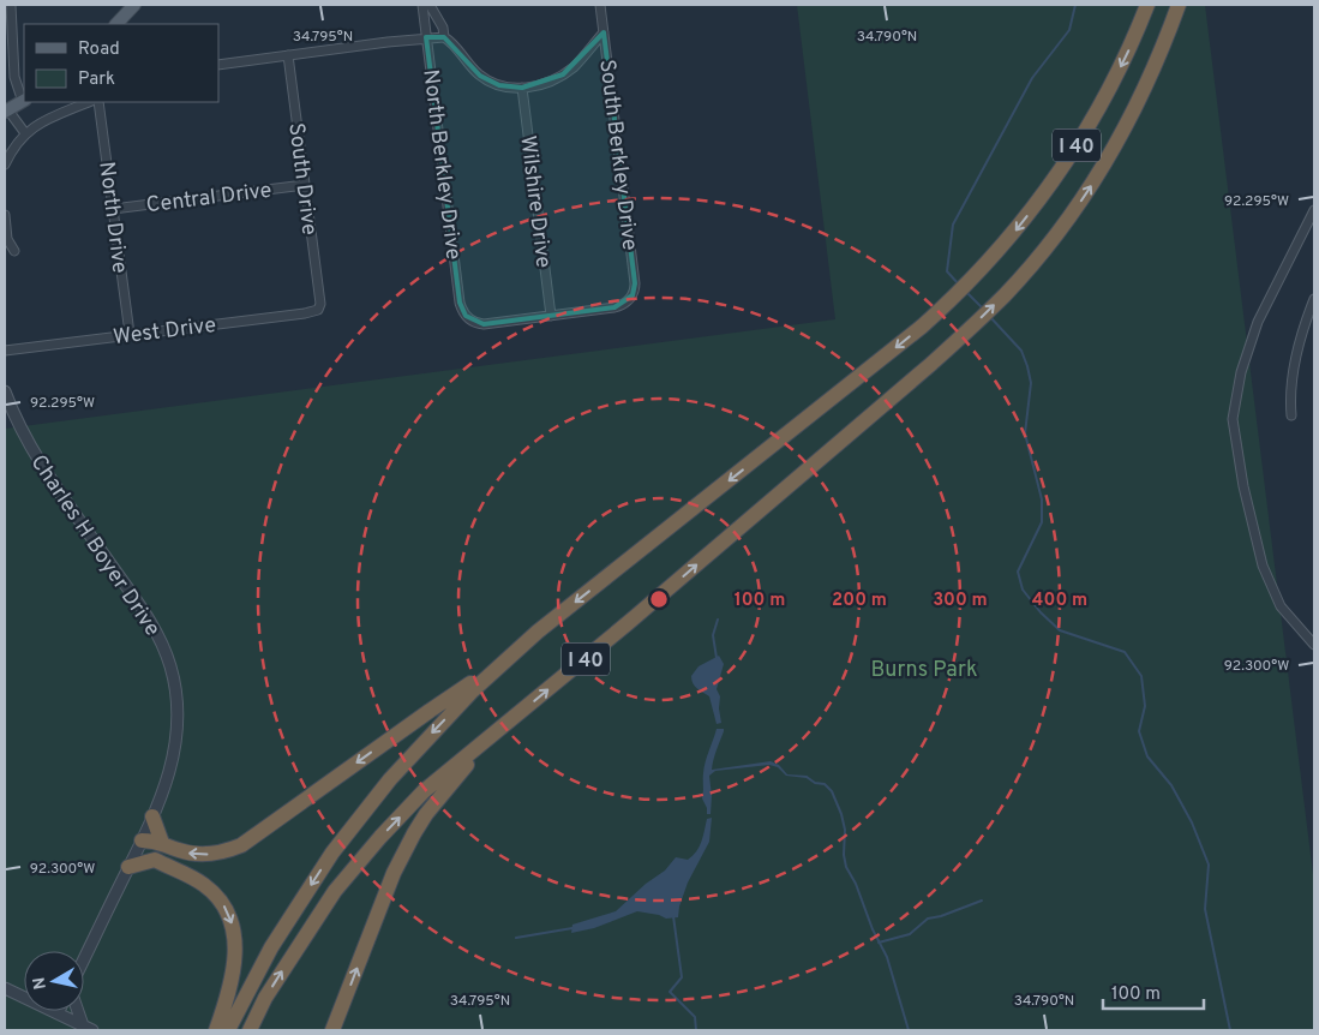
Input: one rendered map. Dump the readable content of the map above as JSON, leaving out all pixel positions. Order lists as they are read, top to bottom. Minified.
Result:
{"streets":{"highway":["I 40"],"street":["South Berkley Drive","North Berkley Drive","South Drive","Central Drive","Wilshire Drive","North Drive","West Drive","Charles H Boyer Drive"]},"crossings":[["South Berkley Drive","North Berkley Drive"],["South Berkley Drive","Wilshire Drive"],["North Berkley Drive","Wilshire Drive"],["South Drive","Central Drive"],["South Drive","West Drive"],["Central Drive","North Drive"],["North Drive","West Drive"]],"parks":["Burns Park"],"legend":["Road","Park"],"scale_bar":"100 m","north":"left","coordinates":["34.795°N","34.790°N","92.295°W","92.300°W"],"rings":["100 m","200 m","300 m","400 m"]}
